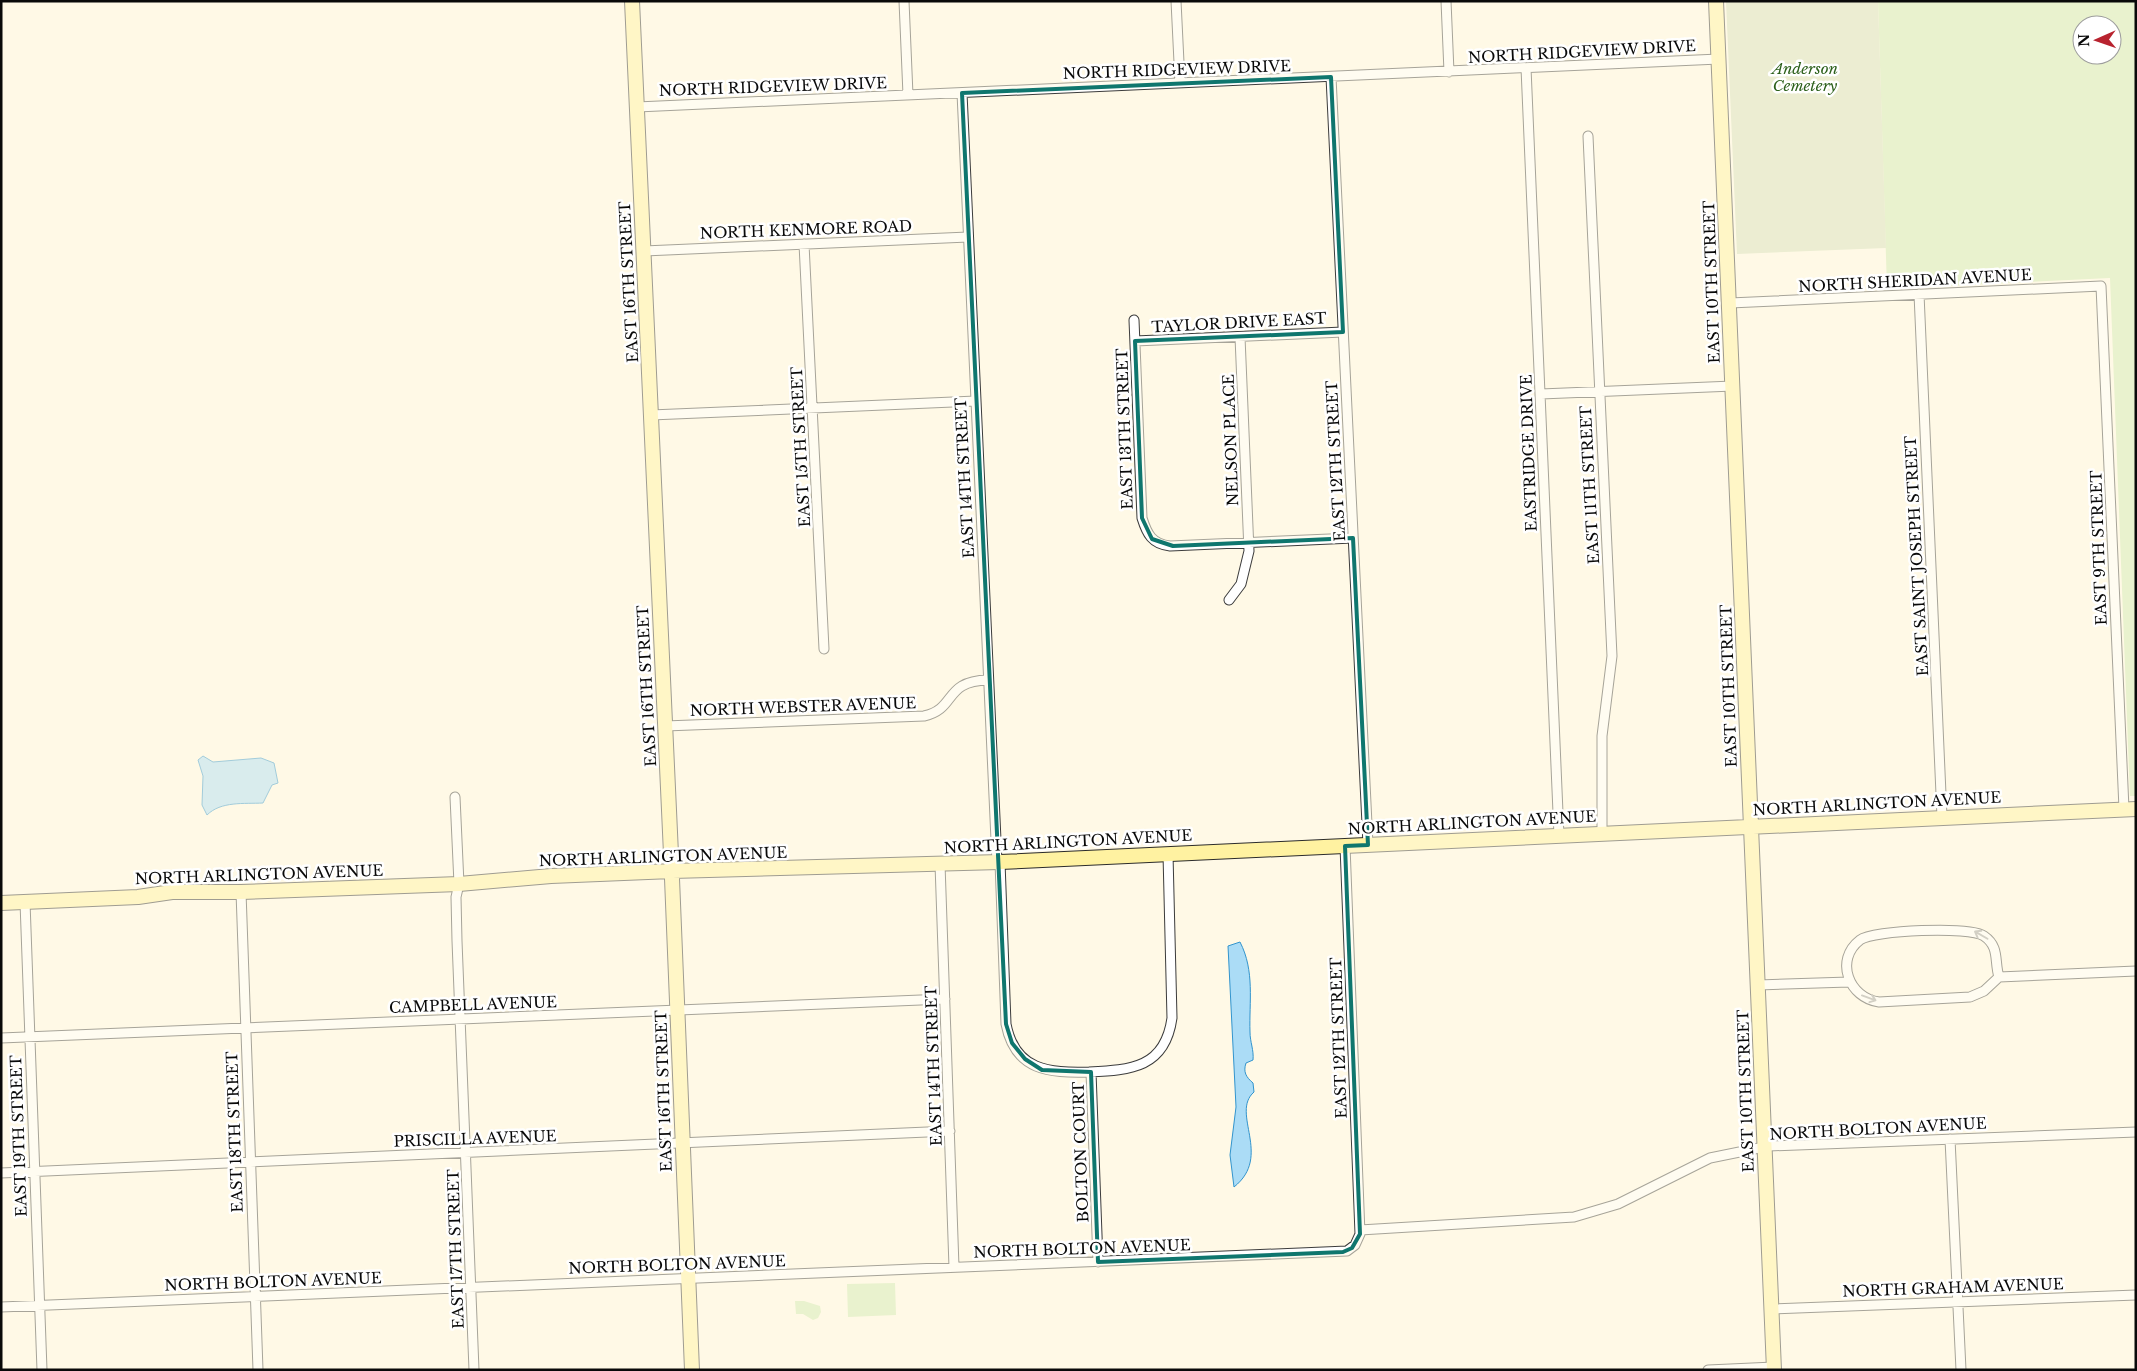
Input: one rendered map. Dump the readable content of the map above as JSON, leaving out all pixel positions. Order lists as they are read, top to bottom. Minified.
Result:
{"streets":{"main road":["EAST 16TH STREET","EAST 10TH STREET","NORTH ARLINGTON AVENUE"],"street":["NORTH RIDGEVIEW DRIVE","NORTH KENMORE ROAD","NORTH SHERIDAN AVENUE","TAYLOR DRIVE EAST","EAST 13TH STREET","NELSON PLACE","EAST 15TH STREET","EASTRIDGE DRIVE","EAST 12TH STREET","EAST 14TH STREET","EAST 11TH STREET","EAST 9TH STREET","EAST SAINT JOSEPH STREET","NORTH WEBSTER AVENUE","CAMPBELL AVENUE","NORTH BOLTON AVENUE","EAST 18TH STREET","EAST 19TH STREET","PRISCILLA AVENUE","BOLTON COURT","EAST 17TH STREET","NORTH GRAHAM AVENUE"]},"crossings":[["NORTH RIDGEVIEW DRIVE","EAST 16TH STREET"],["NORTH RIDGEVIEW DRIVE","EAST 10TH STREET"],["NORTH RIDGEVIEW DRIVE","EASTRIDGE DRIVE"],["NORTH RIDGEVIEW DRIVE","EAST 12TH STREET"],["NORTH RIDGEVIEW DRIVE","EAST 14TH STREET"],["NORTH KENMORE ROAD","EAST 16TH STREET"],["NORTH KENMORE ROAD","EAST 15TH STREET"],["NORTH KENMORE ROAD","EAST 14TH STREET"],["NORTH SHERIDAN AVENUE","EAST 10TH STREET"],["NORTH SHERIDAN AVENUE","EAST 9TH STREET"],["NORTH SHERIDAN AVENUE","EAST SAINT JOSEPH STREET"],["EAST 16TH STREET","NORTH WEBSTER AVENUE"],["EAST 16TH STREET","NORTH ARLINGTON AVENUE"],["EAST 16TH STREET","CAMPBELL AVENUE"],["EAST 16TH STREET","NORTH BOLTON AVENUE"],["EAST 16TH STREET","PRISCILLA AVENUE"],["EAST 10TH STREET","NORTH ARLINGTON AVENUE"],["EAST 10TH STREET","NORTH BOLTON AVENUE"],["EAST 10TH STREET","NORTH GRAHAM AVENUE"],["TAYLOR DRIVE EAST","EAST 13TH STREET"],["TAYLOR DRIVE EAST","NELSON PLACE"],["TAYLOR DRIVE EAST","EAST 12TH STREET"],["EAST 13TH STREET","NELSON PLACE"],["EASTRIDGE DRIVE","NORTH ARLINGTON AVENUE"],["EAST 12TH STREET","NORTH ARLINGTON AVENUE"],["EAST 12TH STREET","NORTH BOLTON AVENUE"],["EAST 14TH STREET","NORTH WEBSTER AVENUE"],["EAST 14TH STREET","NORTH ARLINGTON AVENUE"],["EAST 14TH STREET","CAMPBELL AVENUE"],["EAST 14TH STREET","NORTH BOLTON AVENUE"],["EAST 14TH STREET","PRISCILLA AVENUE"],["EAST 14TH STREET","BOLTON COURT"],["EAST 11TH STREET","NORTH ARLINGTON AVENUE"],["EAST 9TH STREET","NORTH ARLINGTON AVENUE"],["EAST SAINT JOSEPH STREET","NORTH ARLINGTON AVENUE"],["NORTH ARLINGTON AVENUE","EAST 18TH STREET"],["NORTH ARLINGTON AVENUE","EAST 19TH STREET"],["NORTH ARLINGTON AVENUE","EAST 17TH STREET"],["CAMPBELL AVENUE","EAST 18TH STREET"],["CAMPBELL AVENUE","EAST 19TH STREET"],["CAMPBELL AVENUE","EAST 17TH STREET"],["NORTH BOLTON AVENUE","EAST 18TH STREET"],["NORTH BOLTON AVENUE","EAST 19TH STREET"],["NORTH BOLTON AVENUE","BOLTON COURT"],["NORTH BOLTON AVENUE","EAST 17TH STREET"],["EAST 18TH STREET","PRISCILLA AVENUE"],["EAST 19TH STREET","PRISCILLA AVENUE"],["PRISCILLA AVENUE","EAST 17TH STREET"]],"parks":["Anderson Cemetery"],"north":"left"}
